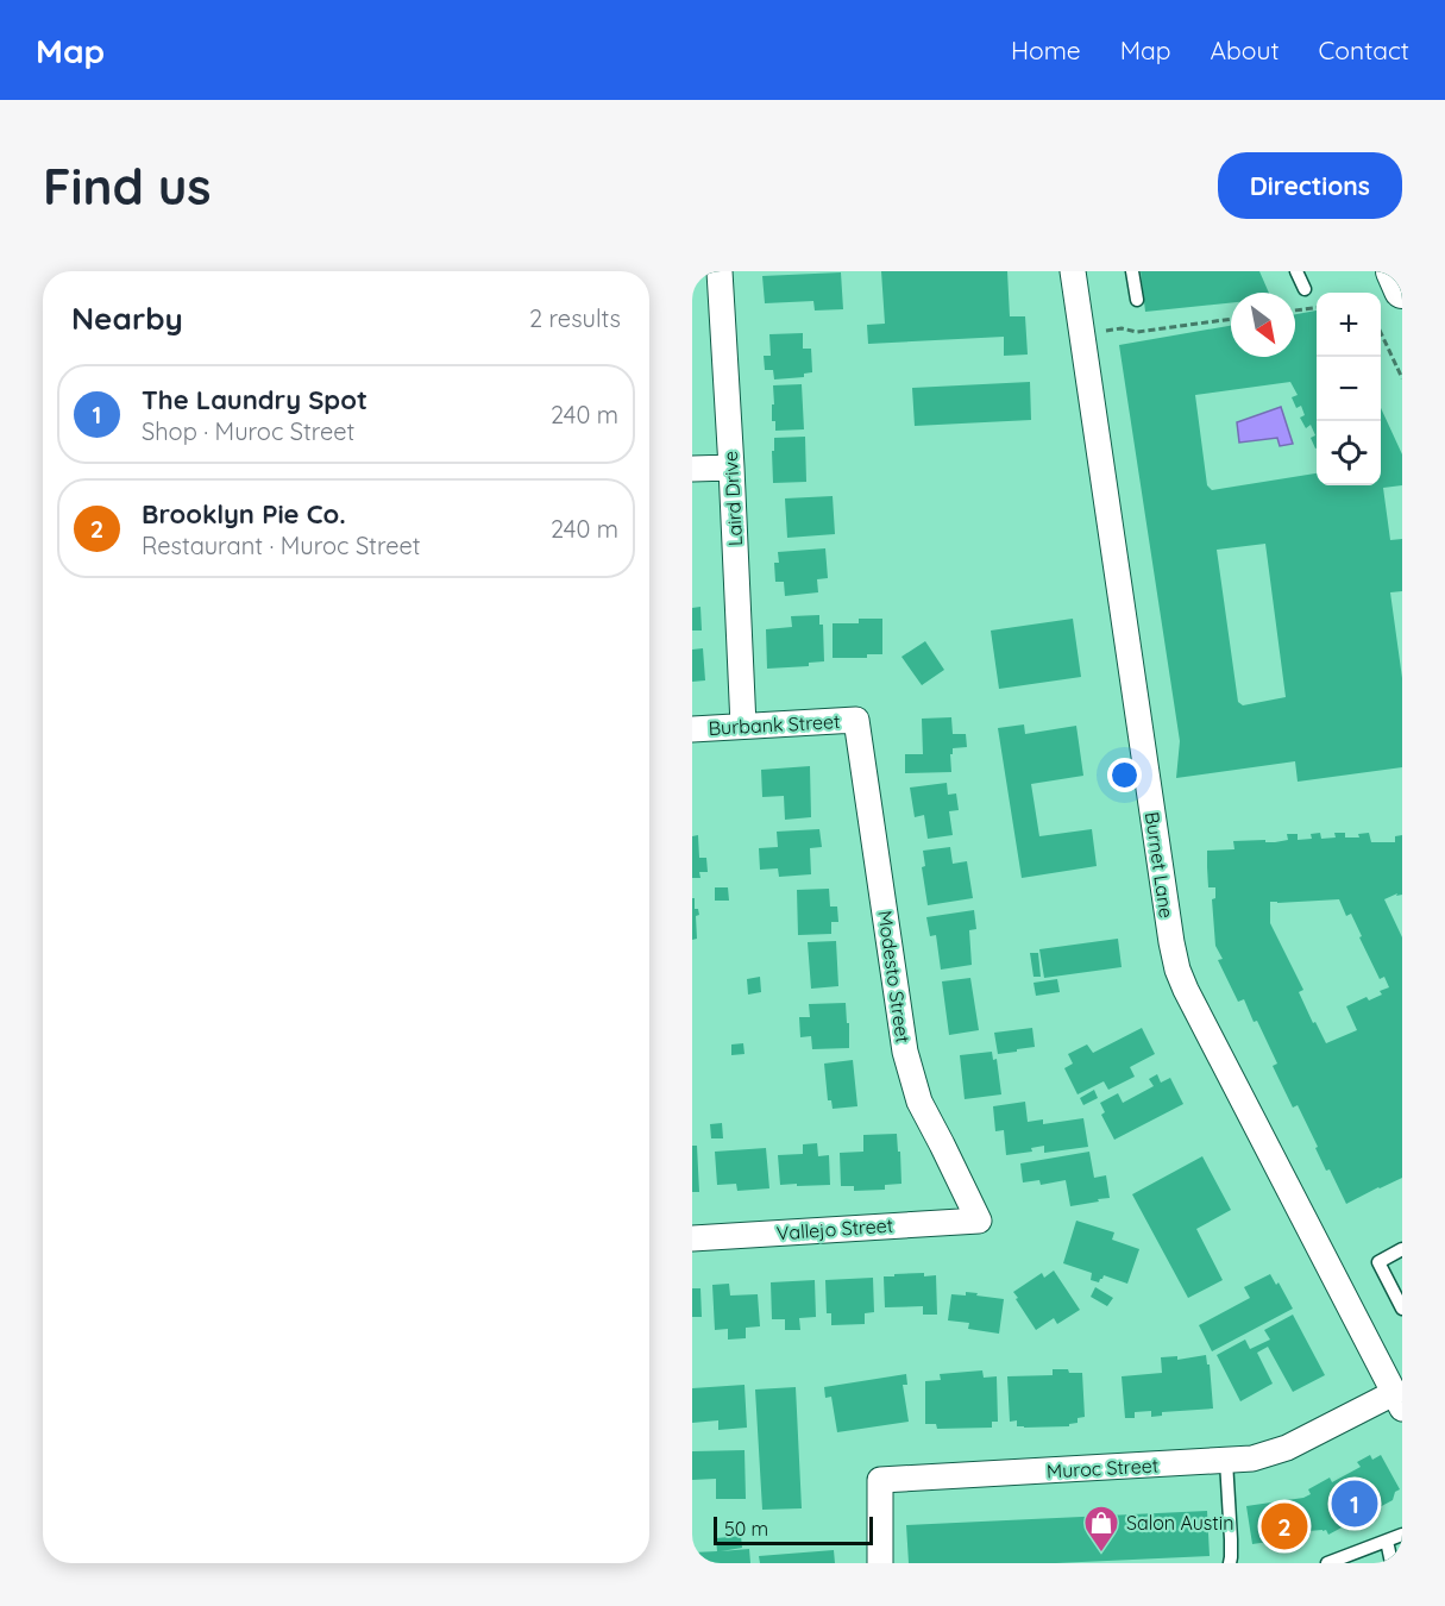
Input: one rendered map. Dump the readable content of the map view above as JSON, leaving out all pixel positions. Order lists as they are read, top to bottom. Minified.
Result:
{"streets":{"street":["Laird Drive","Burbank Street","Burnet Lane","Modesto Street","Vallejo Street","Muroc Street"]},"crossings":[["Laird Drive","Burbank Street"],["Burbank Street","Modesto Street"],["Burnet Lane","Muroc Street"],["Modesto Street","Vallejo Street"]],"places":{"shop":["Salon Austin"]},"scale_bar":"50 m","north":"bottom right","page":{"header":"Map","nav":["Home","Map","About","Contact"],"buttons":"Directions","title":"Find us","heading":["Nearby","2 results"],"map_buttons":["+","−"],"list":[{"mark":"1","name":"The Laundry Spot","note":"Shop · Muroc Street","value":"240 m"},{"mark":"2","name":"Brooklyn Pie Co.","note":"Restaurant · Muroc Street","value":"240 m"}],"pins":["1","2"],"scale":"50 m"}}
